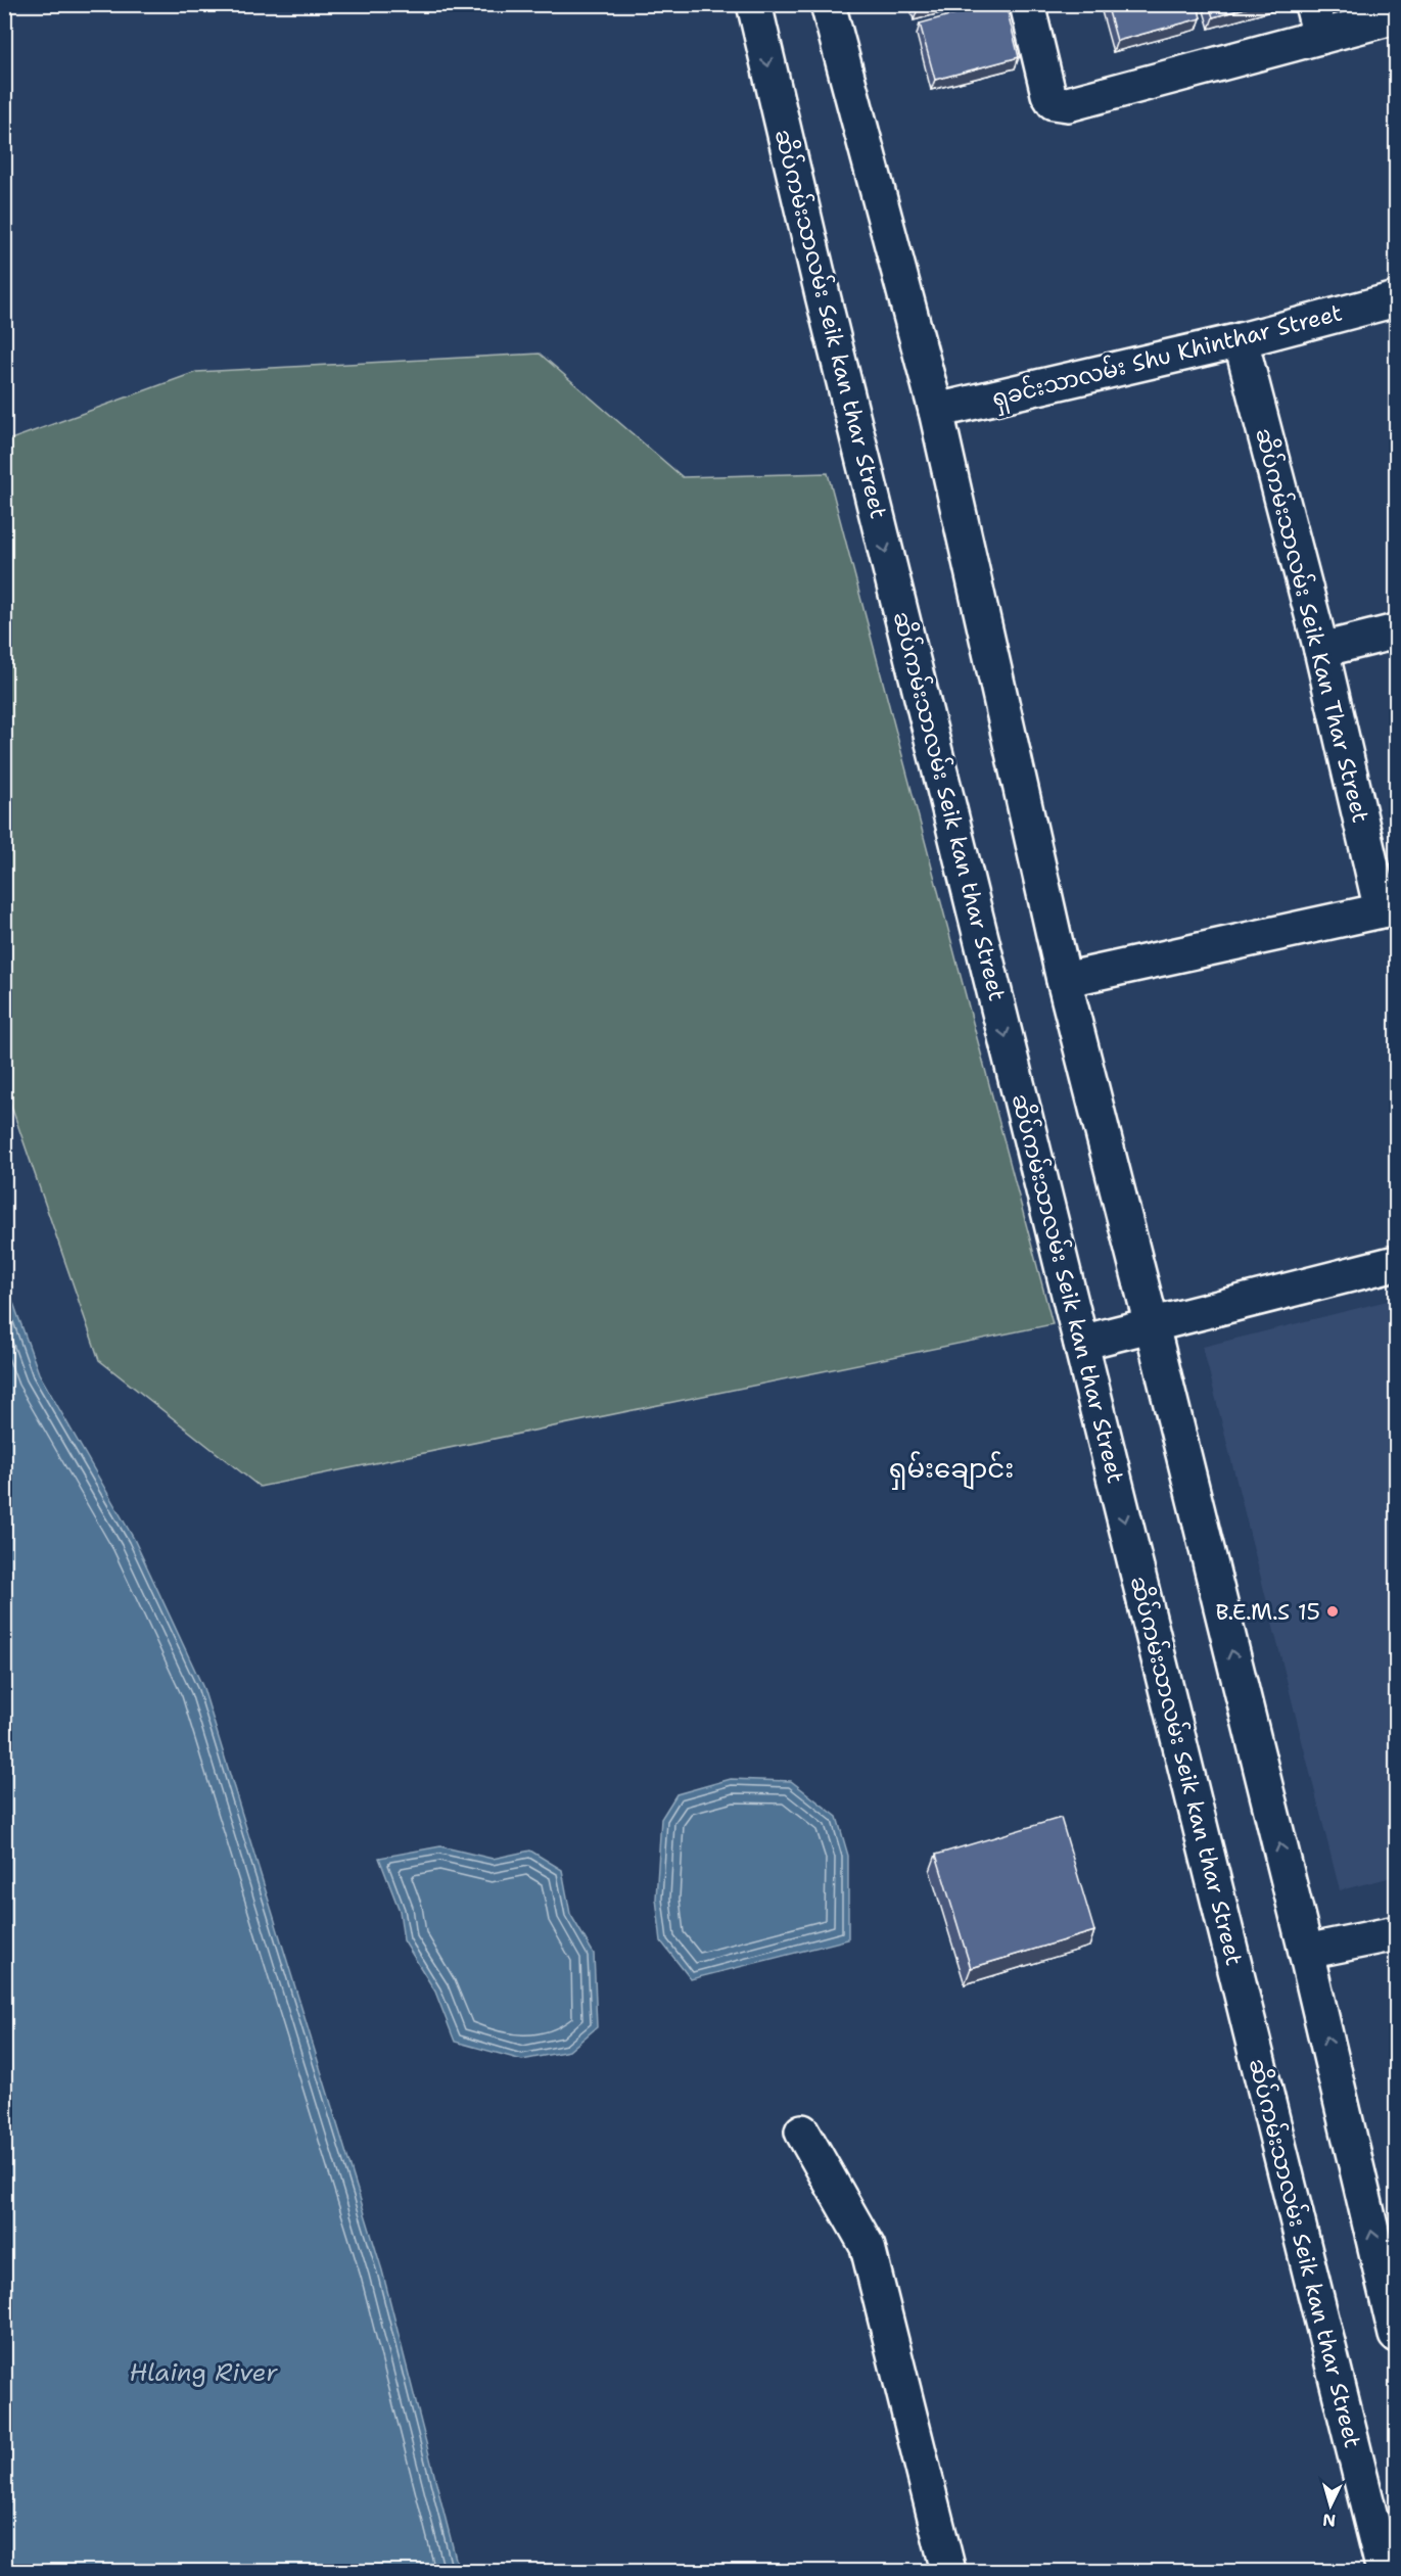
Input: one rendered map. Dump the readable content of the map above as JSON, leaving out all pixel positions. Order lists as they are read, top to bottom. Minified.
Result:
{"streets":{"street":["ဆိပ်ကမ်းသာလမ်း Seik kan thar Street","ရှခင်းသာလမ်း Shu Khinthar Street","ဆိပ်ကမ်းသာလမ်း Seik Kan Thar Street"]},"crossings":[["ရှခင်းသာလမ်း Shu Khinthar Street","ဆိပ်ကမ်းသာလမ်း Seik Kan Thar Street"]],"districts":["ရှမ်းချောင်း"],"water":["Hlaing River"],"places":["B.E.M.S 15"],"north":"bottom"}
